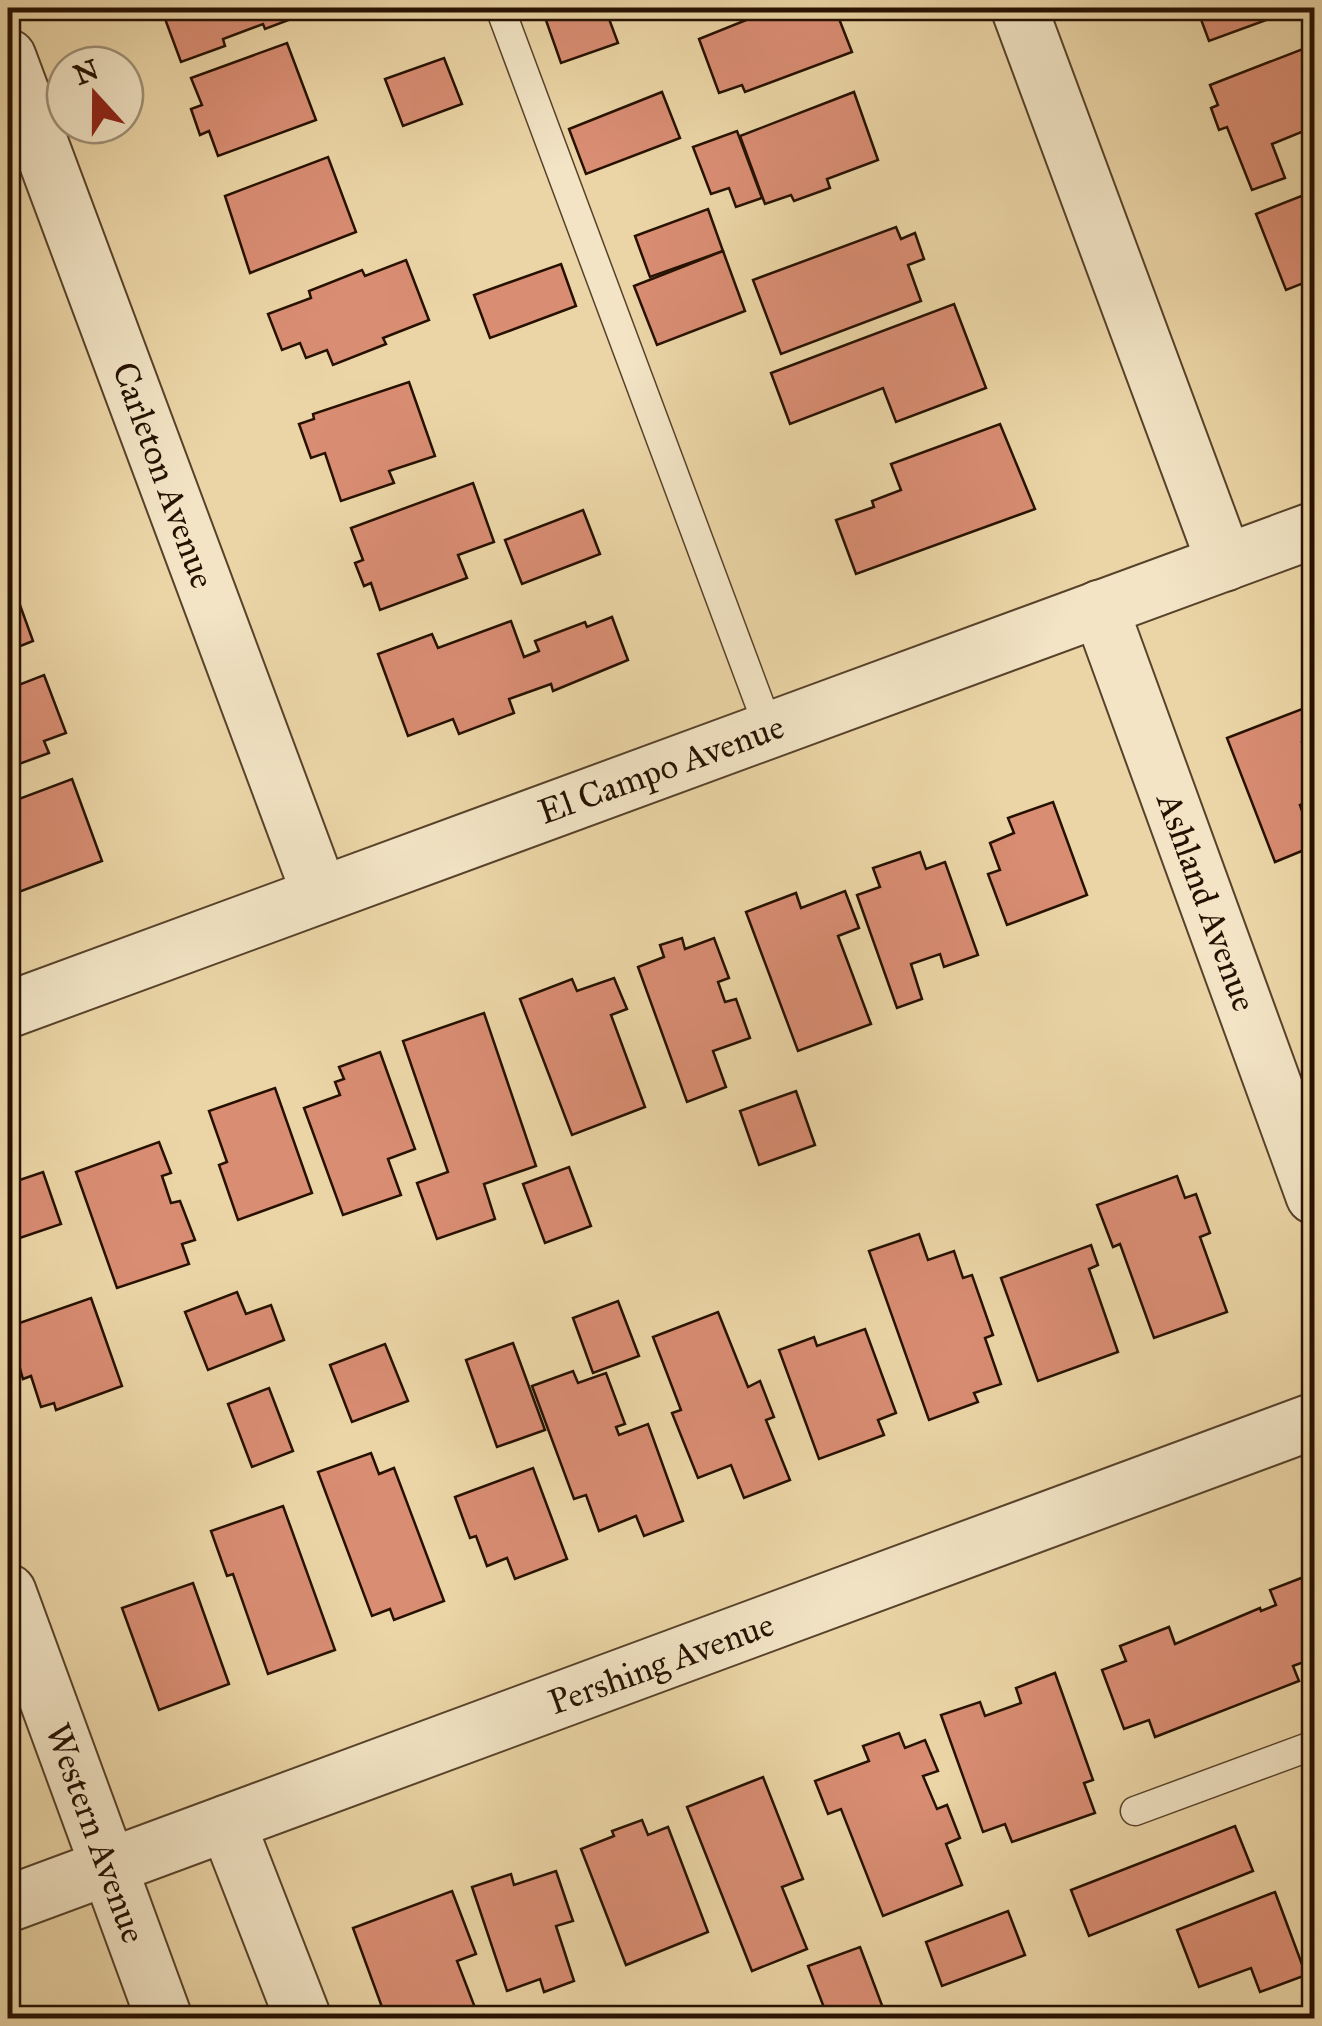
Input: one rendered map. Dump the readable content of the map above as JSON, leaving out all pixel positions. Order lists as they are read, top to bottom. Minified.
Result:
{"streets":{"street":["Carleton Avenue","El Campo Avenue","Ashland Avenue","Pershing Avenue","Western Avenue"]},"crossings":[["Carleton Avenue","El Campo Avenue"],["El Campo Avenue","Ashland Avenue"],["Pershing Avenue","Western Avenue"]],"north":"top"}
